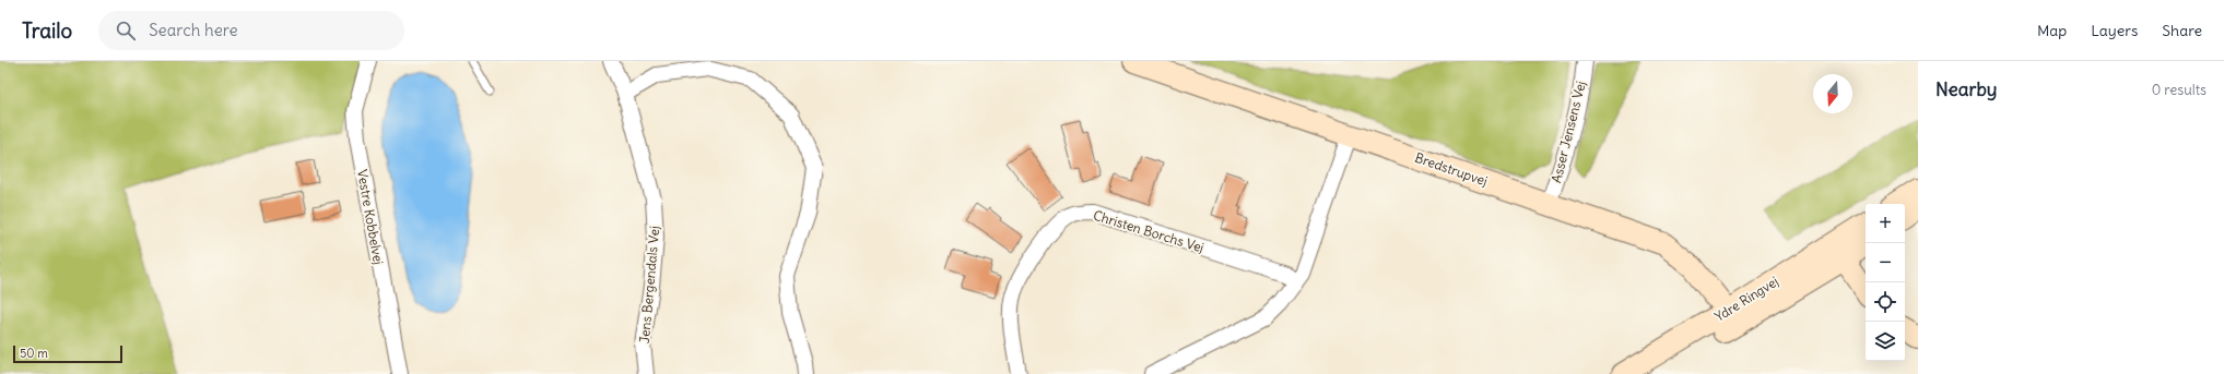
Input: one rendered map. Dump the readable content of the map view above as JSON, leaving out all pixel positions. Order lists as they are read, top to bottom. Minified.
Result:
{"streets":{"street":["Asser Jensens Vej","Bredstrupvej","Vestre Kobbelvej","Christen Borchs Vej","Jens Bergendals Vej","Ydre Ringvej"]},"crossings":[["Asser Jensens Vej","Bredstrupvej"],["Bredstrupvej","Ydre Ringvej"]],"scale_bar":"50 m","north":"bottom","page":{"header":"Trailo","search":"Search here","nav":["Map","Layers","Share"],"heading":["Nearby","0 results"],"map_buttons":["+","−"],"scale":"50 m"}}
